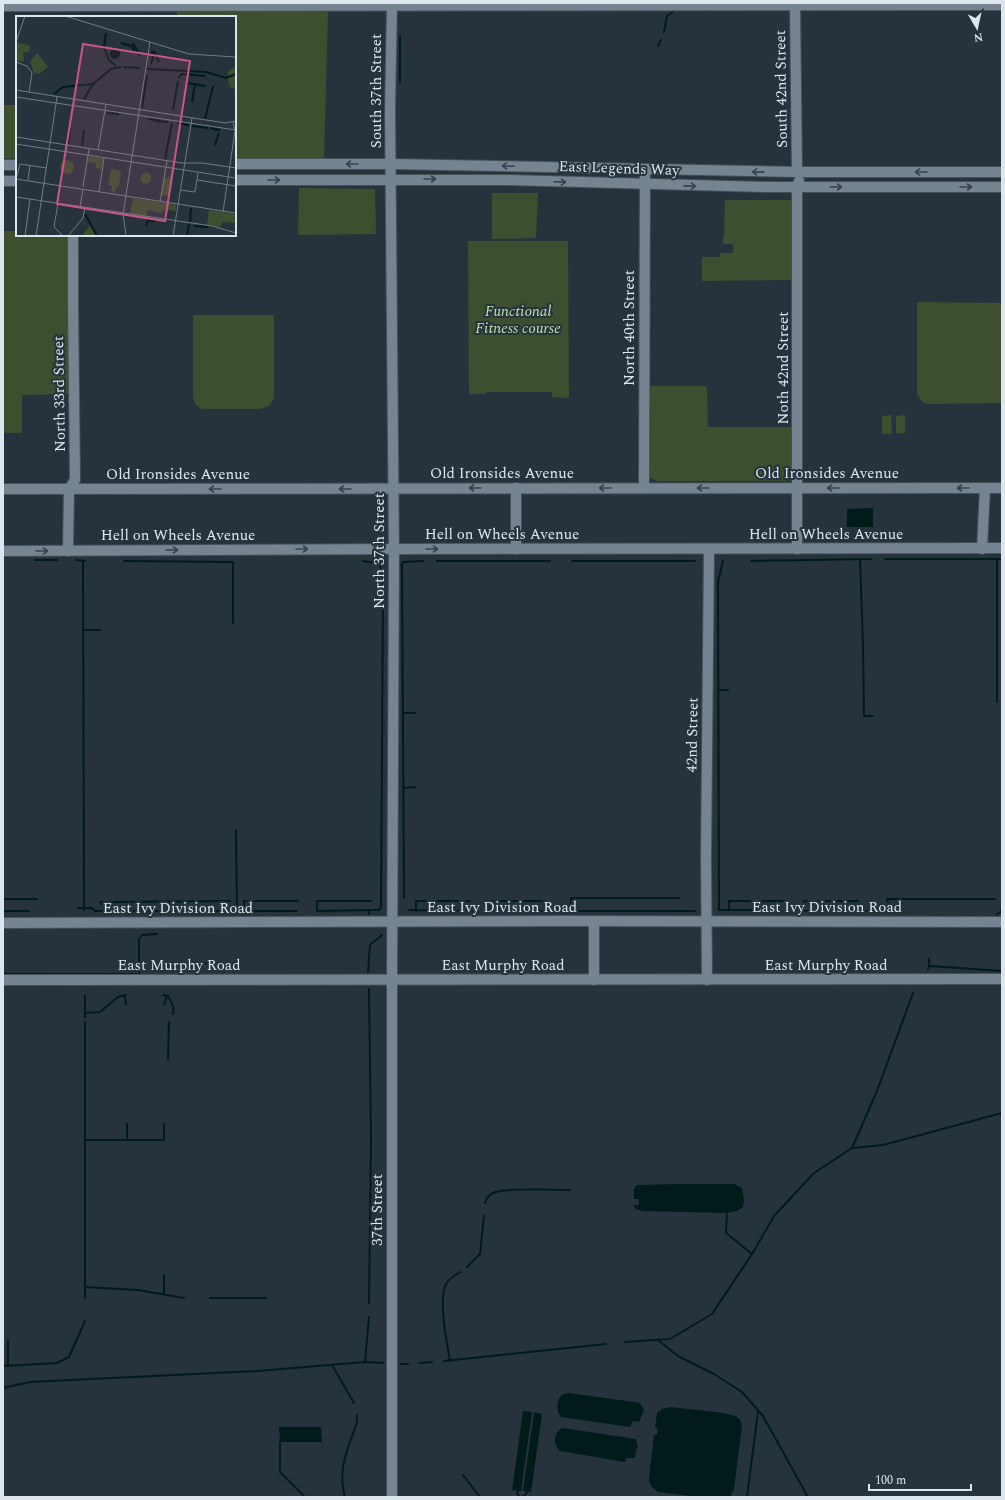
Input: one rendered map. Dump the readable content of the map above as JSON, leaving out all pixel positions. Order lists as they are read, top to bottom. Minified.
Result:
{"streets":{"street":["South 42nd Street","South 37th Street","East Legends Way","North 40th Street","Noth 42nd Street","North 33rd Street","Old Ironsides Avenue","Hell on Wheels Avenue","North 37th Street","42nd Street","East Ivy Division Road","East Murphy Road","37th Street"]},"crossings":[["South 42nd Street","East Legends Way"],["South 37th Street","East Legends Way"],["South 37th Street","North 37th Street"],["East Legends Way","North 40th Street"],["East Legends Way","Noth 42nd Street"],["East Legends Way","North 37th Street"],["North 40th Street","Old Ironsides Avenue"],["Noth 42nd Street","Old Ironsides Avenue"],["Noth 42nd Street","Hell on Wheels Avenue"],["North 33rd Street","Old Ironsides Avenue"],["North 33rd Street","Hell on Wheels Avenue"],["Old Ironsides Avenue","North 37th Street"],["Hell on Wheels Avenue","North 37th Street"],["Hell on Wheels Avenue","42nd Street"],["North 37th Street","East Ivy Division Road"],["North 37th Street","37th Street"],["42nd Street","East Ivy Division Road"],["42nd Street","East Murphy Road"],["East Ivy Division Road","37th Street"],["East Murphy Road","37th Street"]],"one_way":["Old Ironsides Avenue","Hell on Wheels Avenue"],"parks":["Functional Fitness course"],"scale_bar":"100 m","north":"bottom"}
